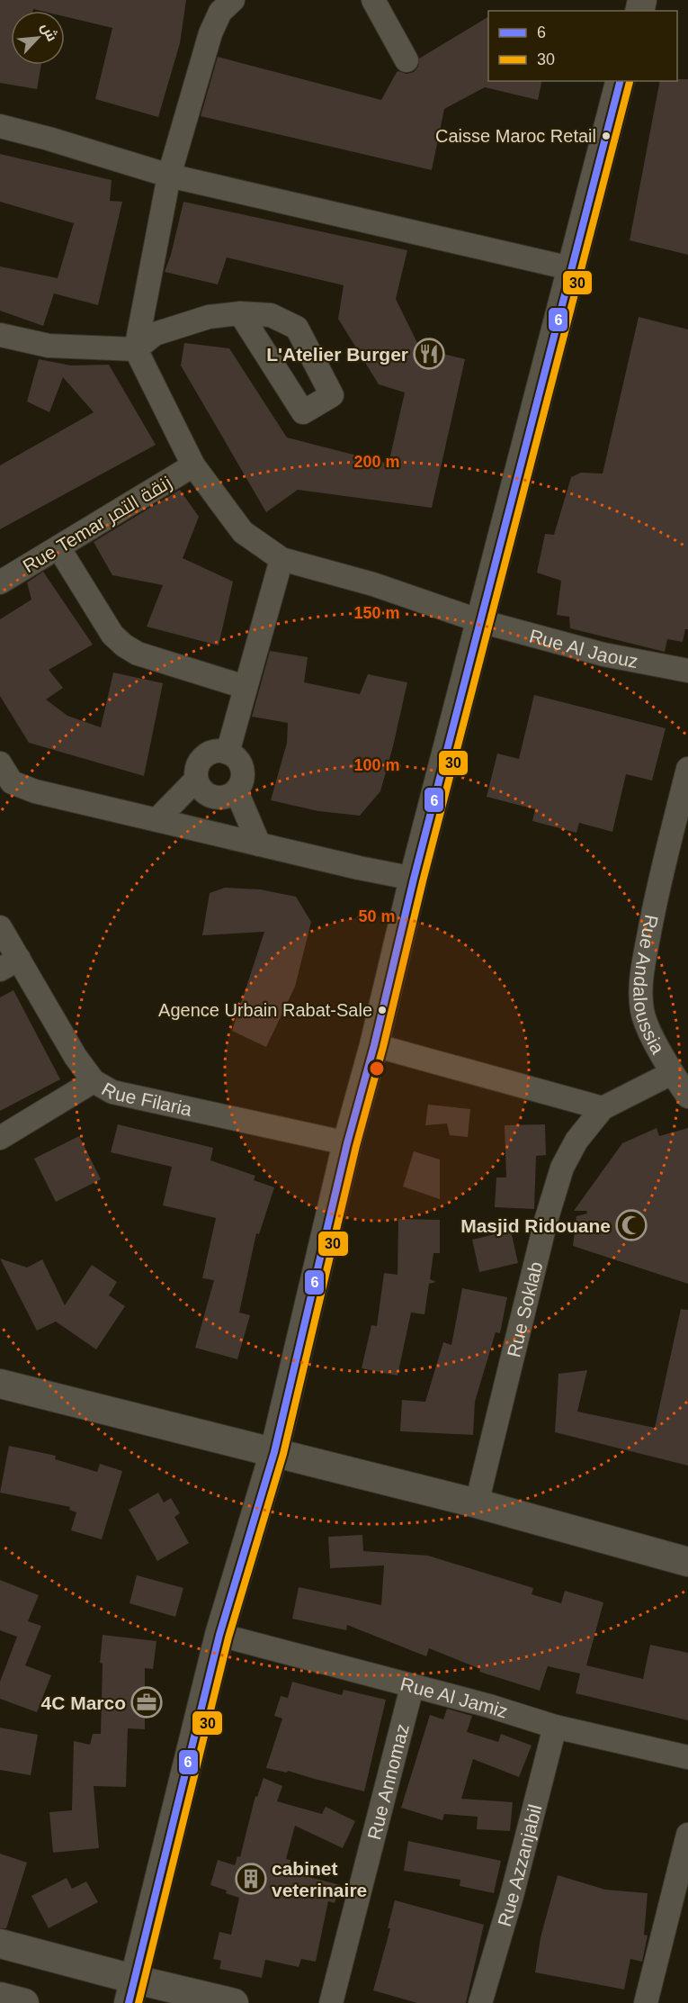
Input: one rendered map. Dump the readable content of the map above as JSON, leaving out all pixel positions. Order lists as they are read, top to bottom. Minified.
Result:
{"streets":{"street":["Rue Temar زنقة التمر","Rue Al Jaouz","Rue Andaloussia","Rue Filaria","Rue Soklab","Rue Al Jamiz","Rue Annomaz","Rue Azzanjabil"]},"crossings":[["Rue Temar زنقة التمر","Rue Al Jaouz"],["Rue Andaloussia","Rue Soklab"],["Rue Al Jamiz","Rue Annomaz"],["Rue Al Jamiz","Rue Azzanjabil"]],"places":{"other":["Caisse Maroc Retail","Agence Urbain Rabat-Sale"],"restaurant":["L'Atelier Burger"],"mosque":["Masjid Ridouane"],"office":["4C Marco"],"building":["cabinet veterinaire"]},"lines":["transit line 6","transit line 30"],"legend":["6","30"],"north":"top right","rings":["200 m","150 m","100 m","50 m"]}
